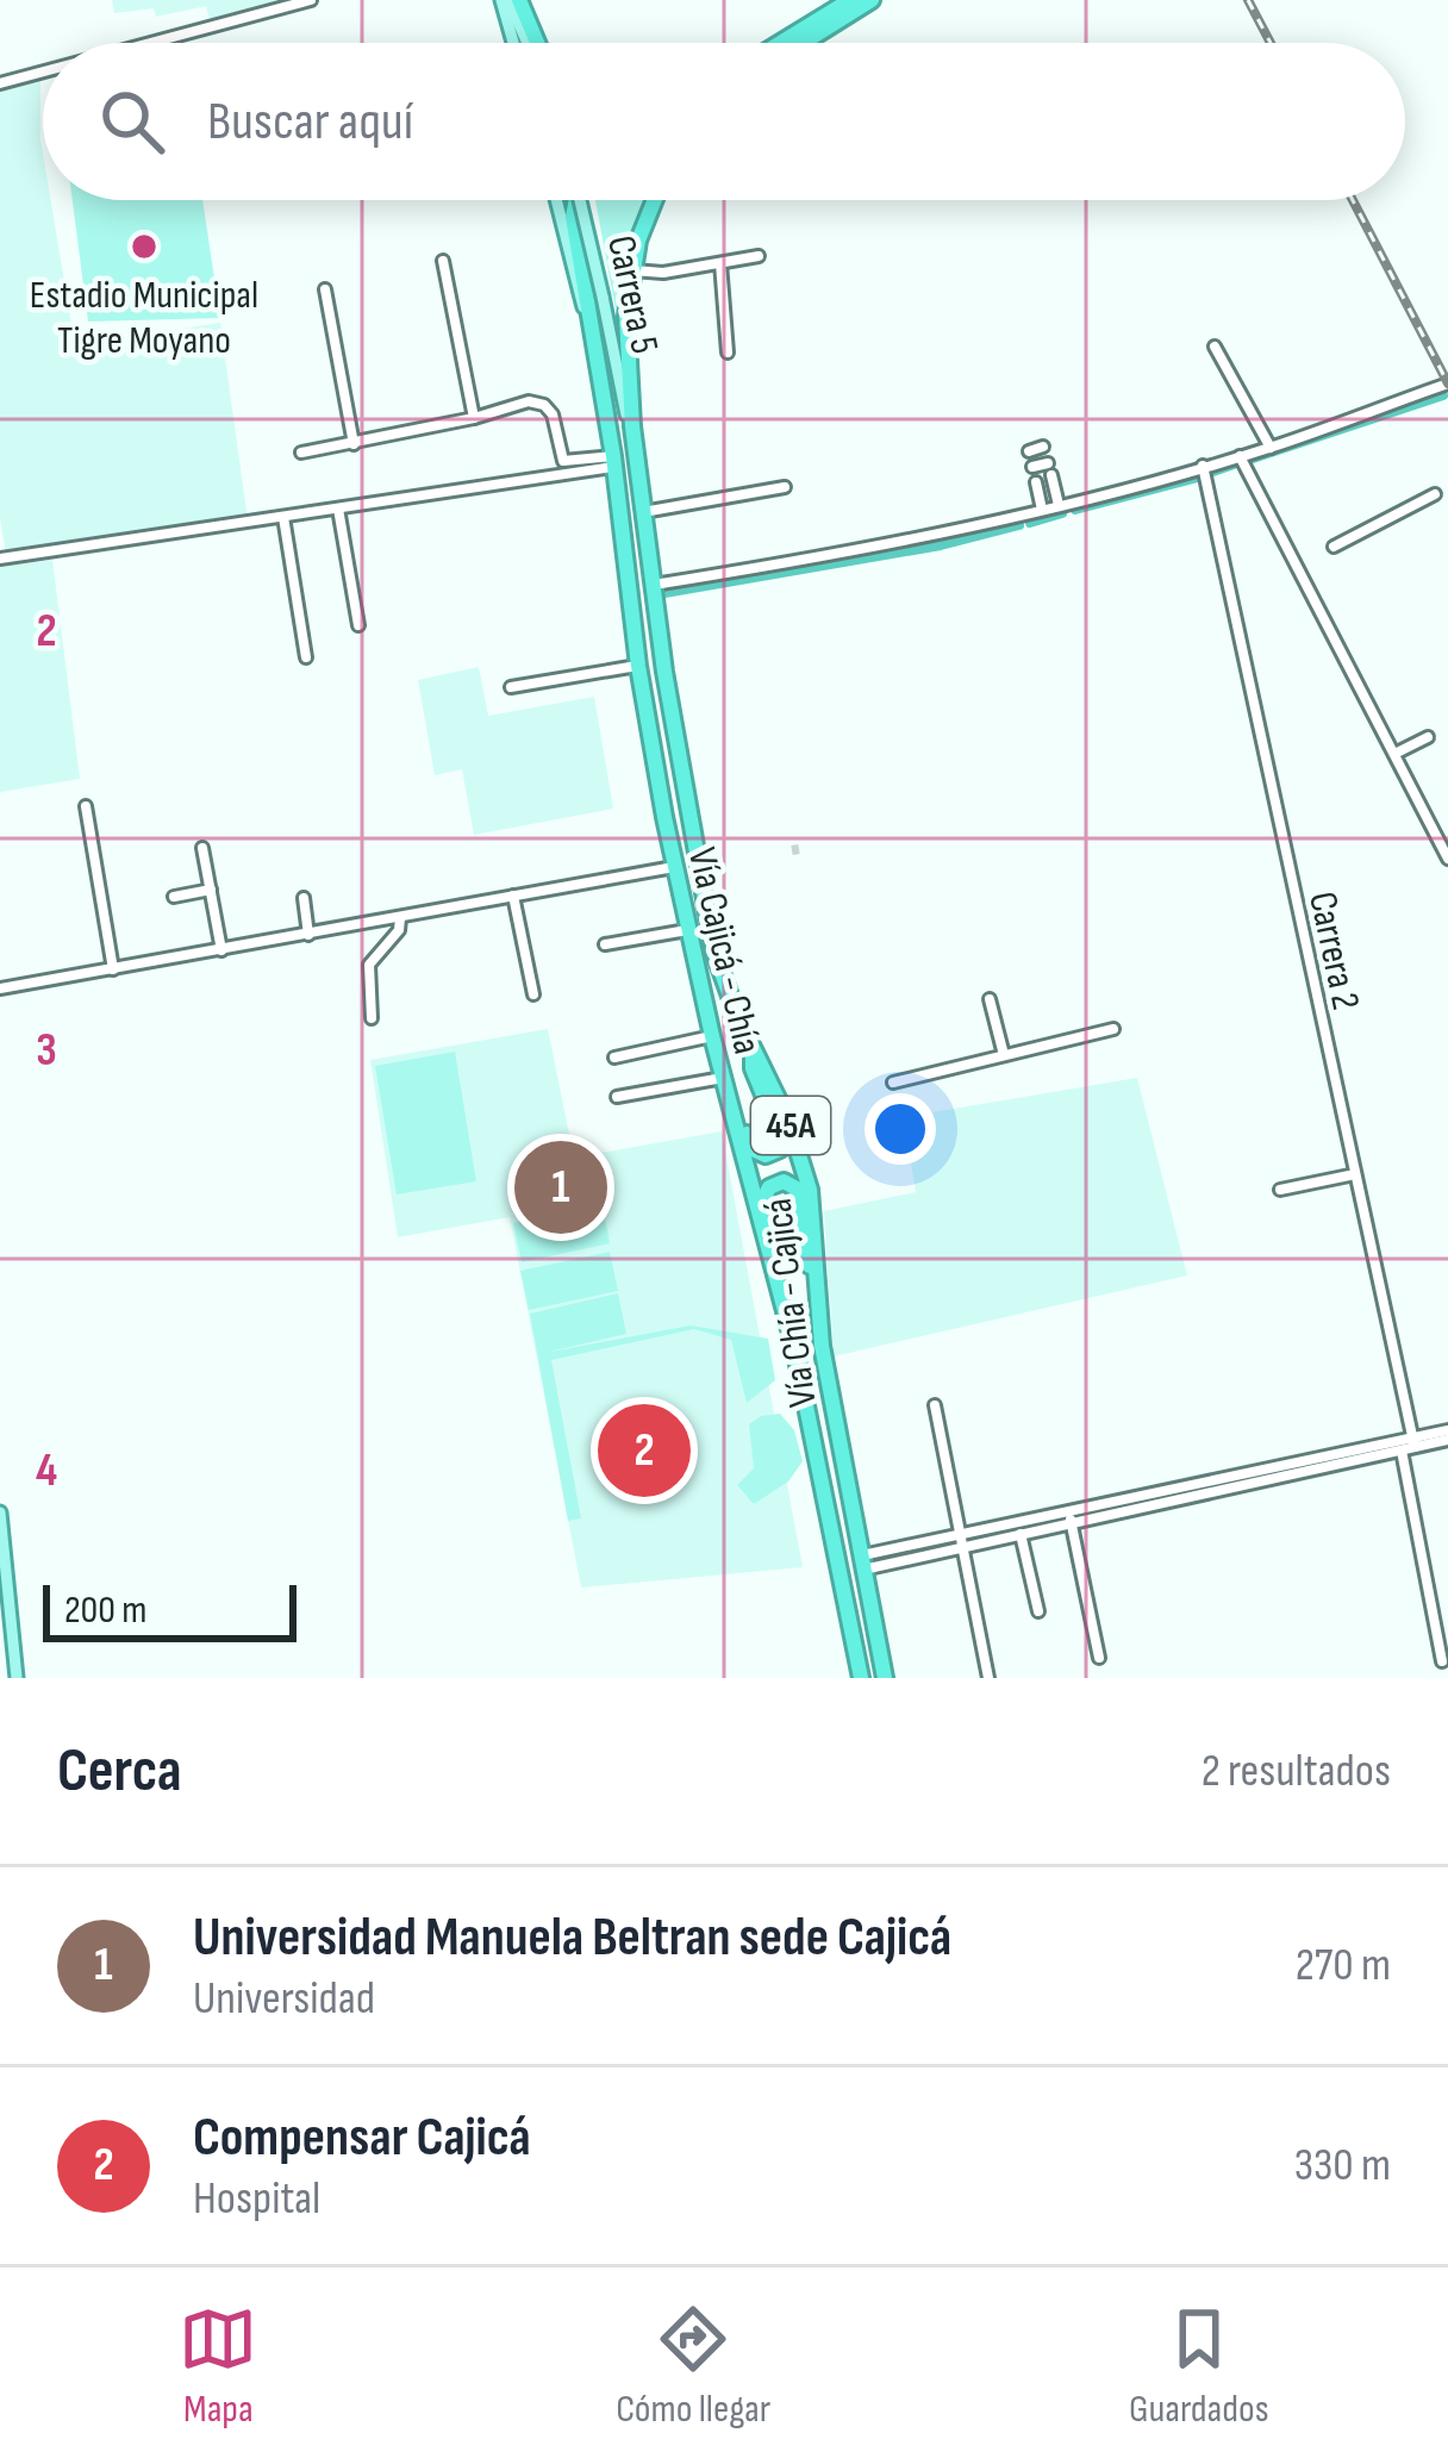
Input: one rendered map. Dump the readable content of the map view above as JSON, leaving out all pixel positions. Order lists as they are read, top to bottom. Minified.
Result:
{"streets":{"highway":["Vía Cajicá - Chía","45A","Vía Chía - Cajicá"],"main road":["Carrera 5"],"street":["Carrera 2"]},"crossings":[["Carrera 5","Vía Cajicá - Chía"],["Carrera 5","45A"],["Carrera 5","Vía Chía - Cajicá"],["Vía Cajicá - Chía","45A"],["45A","Vía Chía - Cajicá"]],"places":["Estadio Municipal Tigre Moyano"],"scale_bar":"200 m","page":{"search":"Buscar aquí","pins":["1","2"],"scale":"200 m","heading":["Cerca","2 resultados"],"list":[{"mark":"1","name":"Universidad Manuela Beltran sede Cajicá","note":"Universidad","value":"270 m"},{"mark":"2","name":"Compensar Cajicá","note":"Hospital","value":"330 m"}],"nav":["Mapa","Cómo llegar","Guardados"]},"grid":{"rows":["2","3","4"]}}
